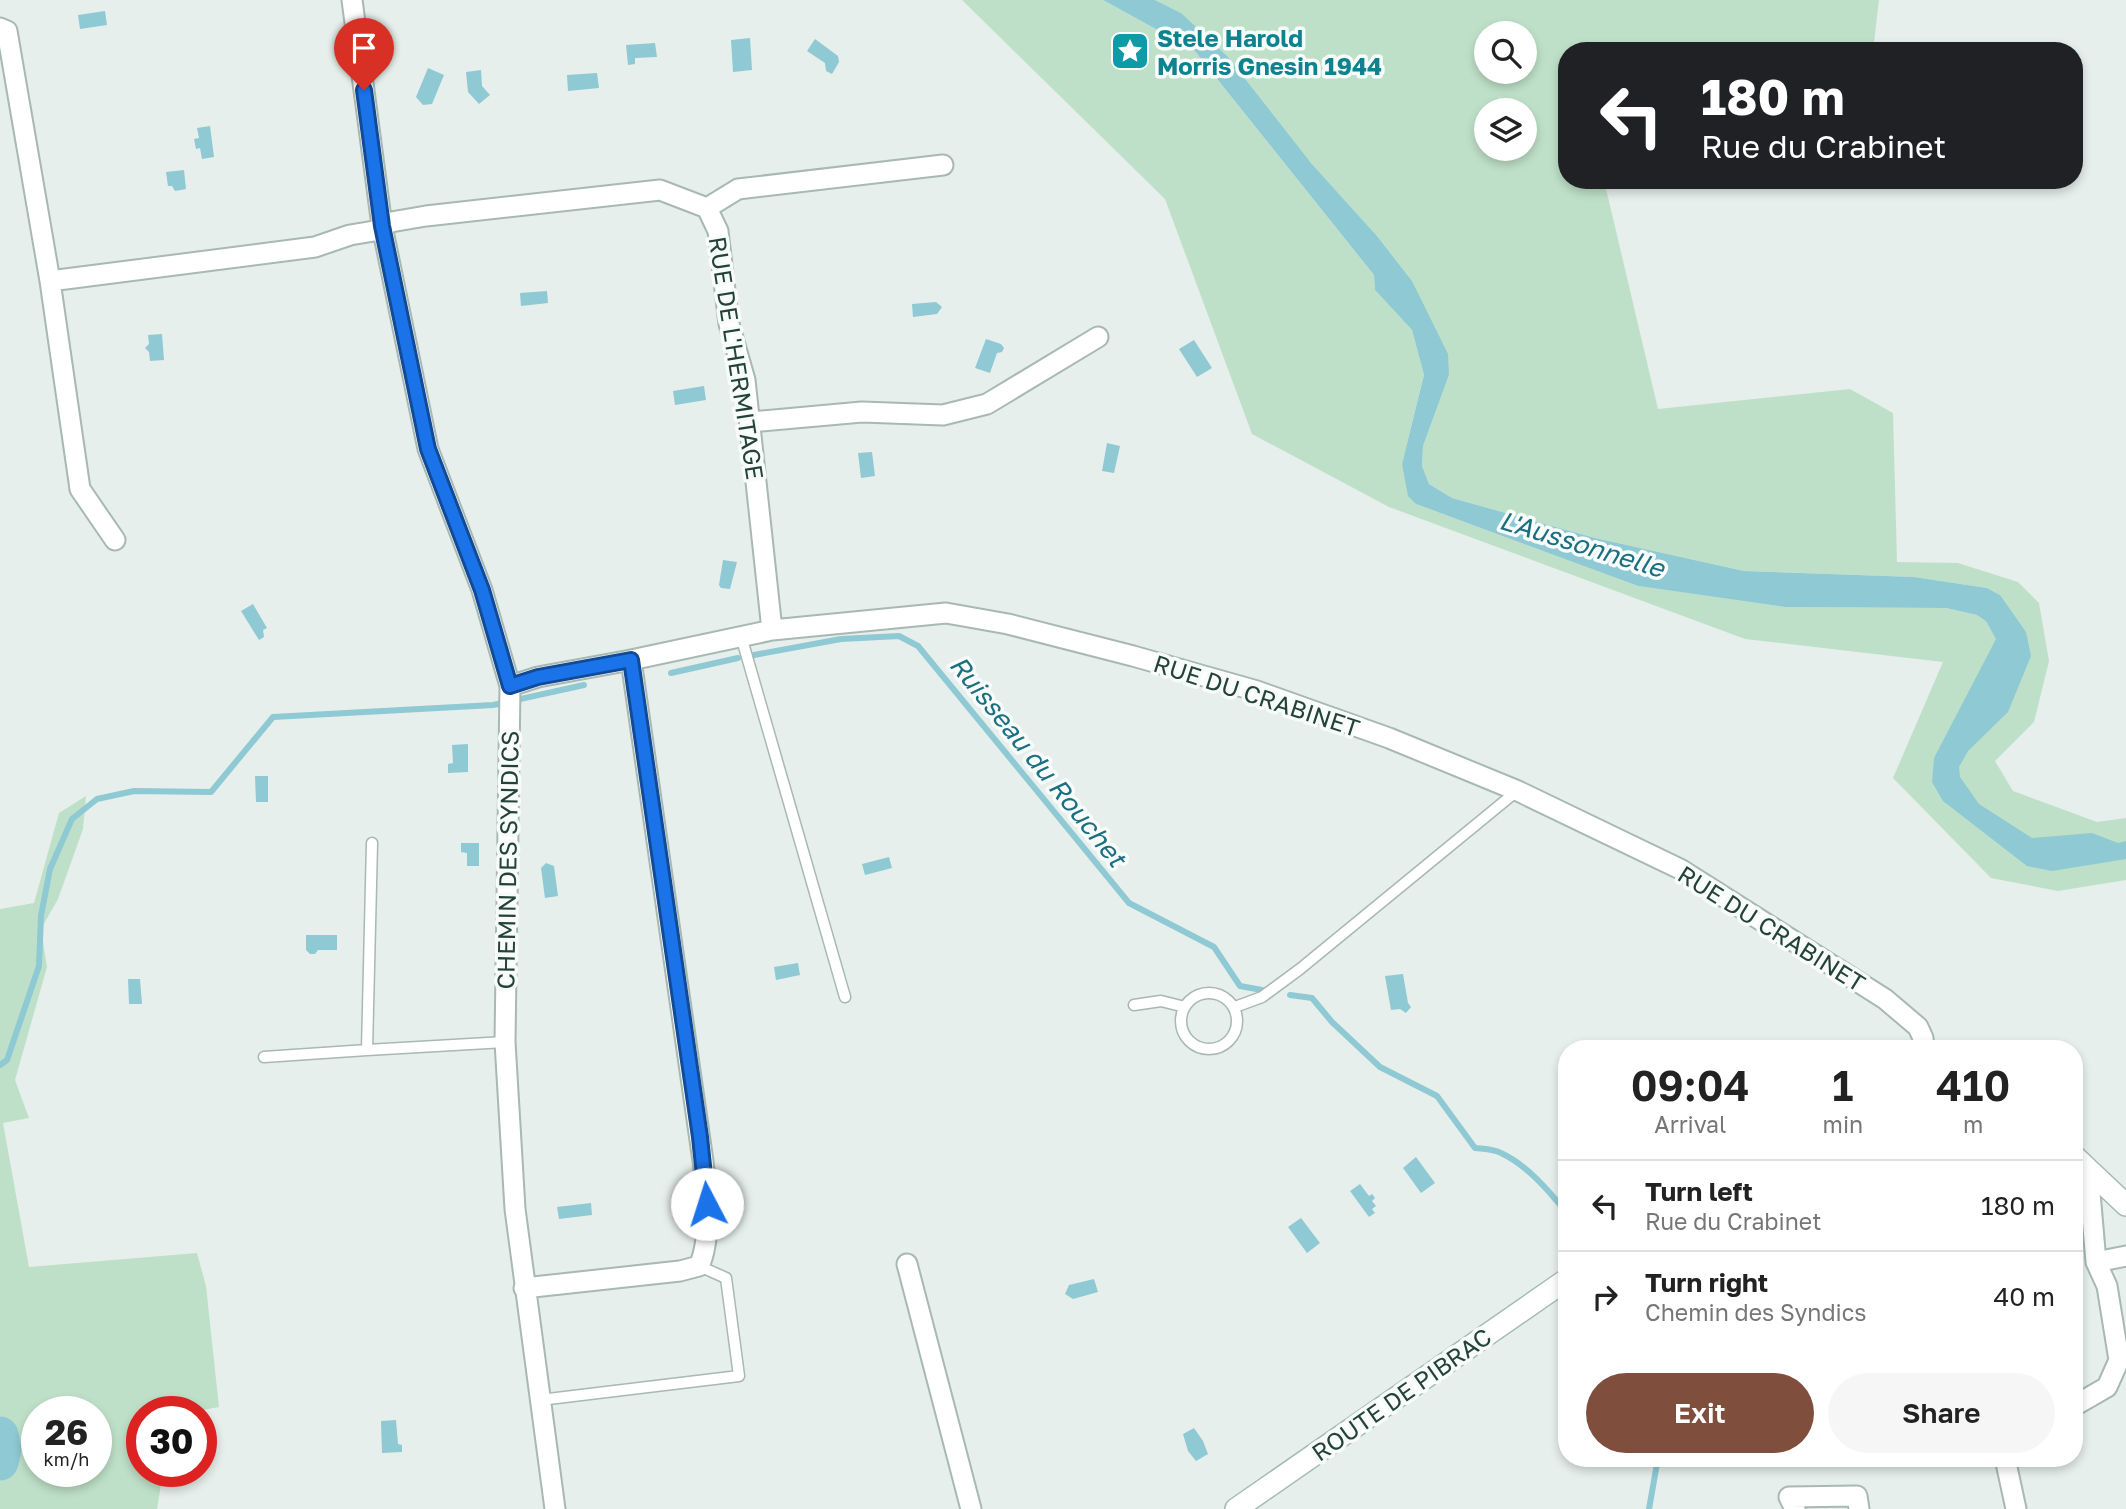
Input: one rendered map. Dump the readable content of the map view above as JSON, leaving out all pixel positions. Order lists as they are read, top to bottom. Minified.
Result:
{"streets":{"main road":["ROUTE DE PIBRAC"],"street":["RUE DE L'HERMITAGE","RUE DU CRABINET","CHEMIN DES SYNDICS"]},"crossings":[["RUE DE L'HERMITAGE","RUE DU CRABINET"],["RUE DE L'HERMITAGE","CHEMIN DES SYNDICS"],["RUE DU CRABINET","CHEMIN DES SYNDICS"]],"water":["L'Aussonnelle","Ruisseau du Rouchet"],"places":{"place":["Stele Harold Morris Gnesin 1944"]},"page":{"turn":["180 m","Rue du Crabinet"],"eta":["09:04","Arrival","1","min","410","m"],"list":[{"name":"Turn left","note":"Rue du Crabinet","value":"180 m"},{"name":"Turn right","note":"Chemin des Syndics","value":"40 m"}],"buttons":["Exit","Share"],"speed":"26 km/h","limit":"30"}}
